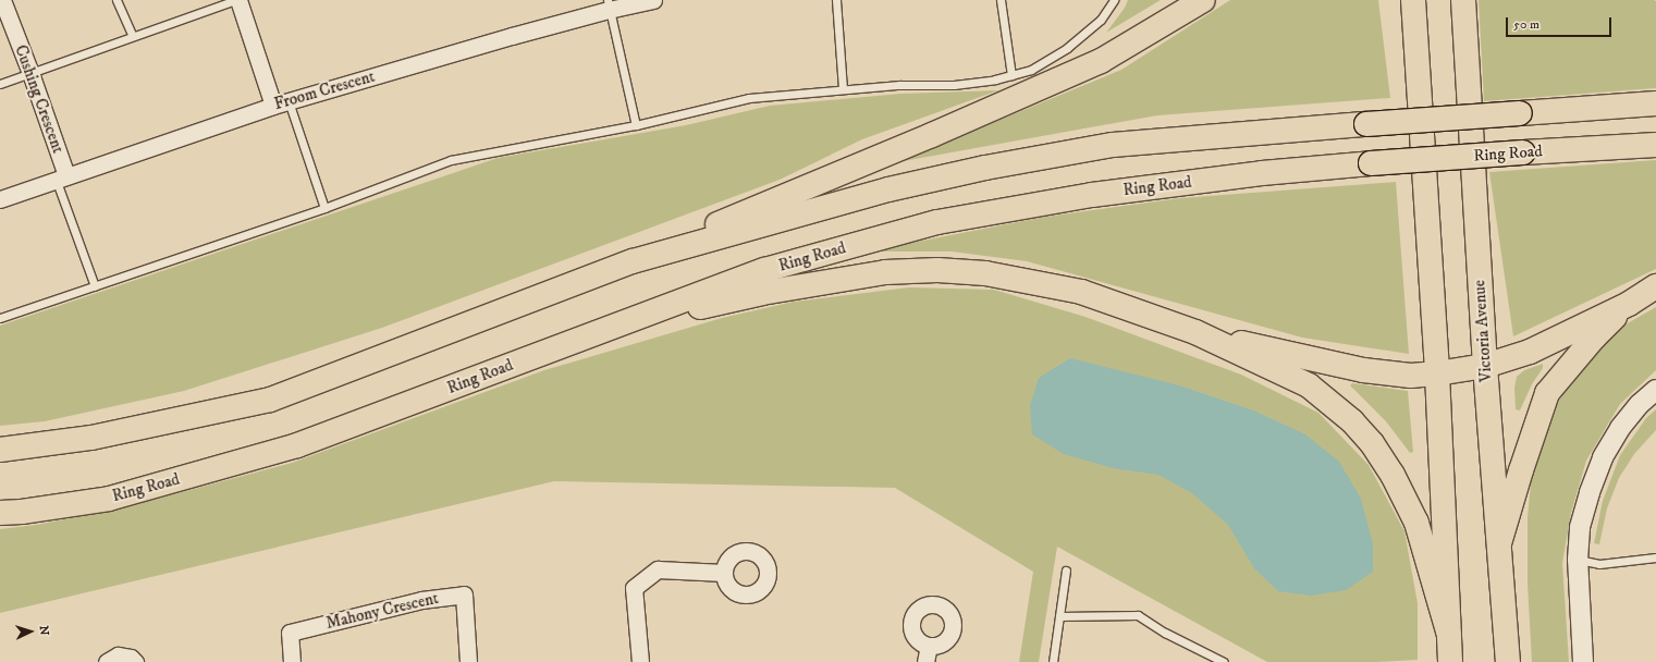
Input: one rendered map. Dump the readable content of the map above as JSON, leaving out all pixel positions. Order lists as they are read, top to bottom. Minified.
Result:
{"streets":{"highway":["Ring Road","Victoria Avenue"],"street":["Froom Crescent","Cushing Crescent","Mahony Crescent"]},"crossings":[["Froom Crescent","Cushing Crescent"]],"scale_bar":"50 m","north":"right"}
